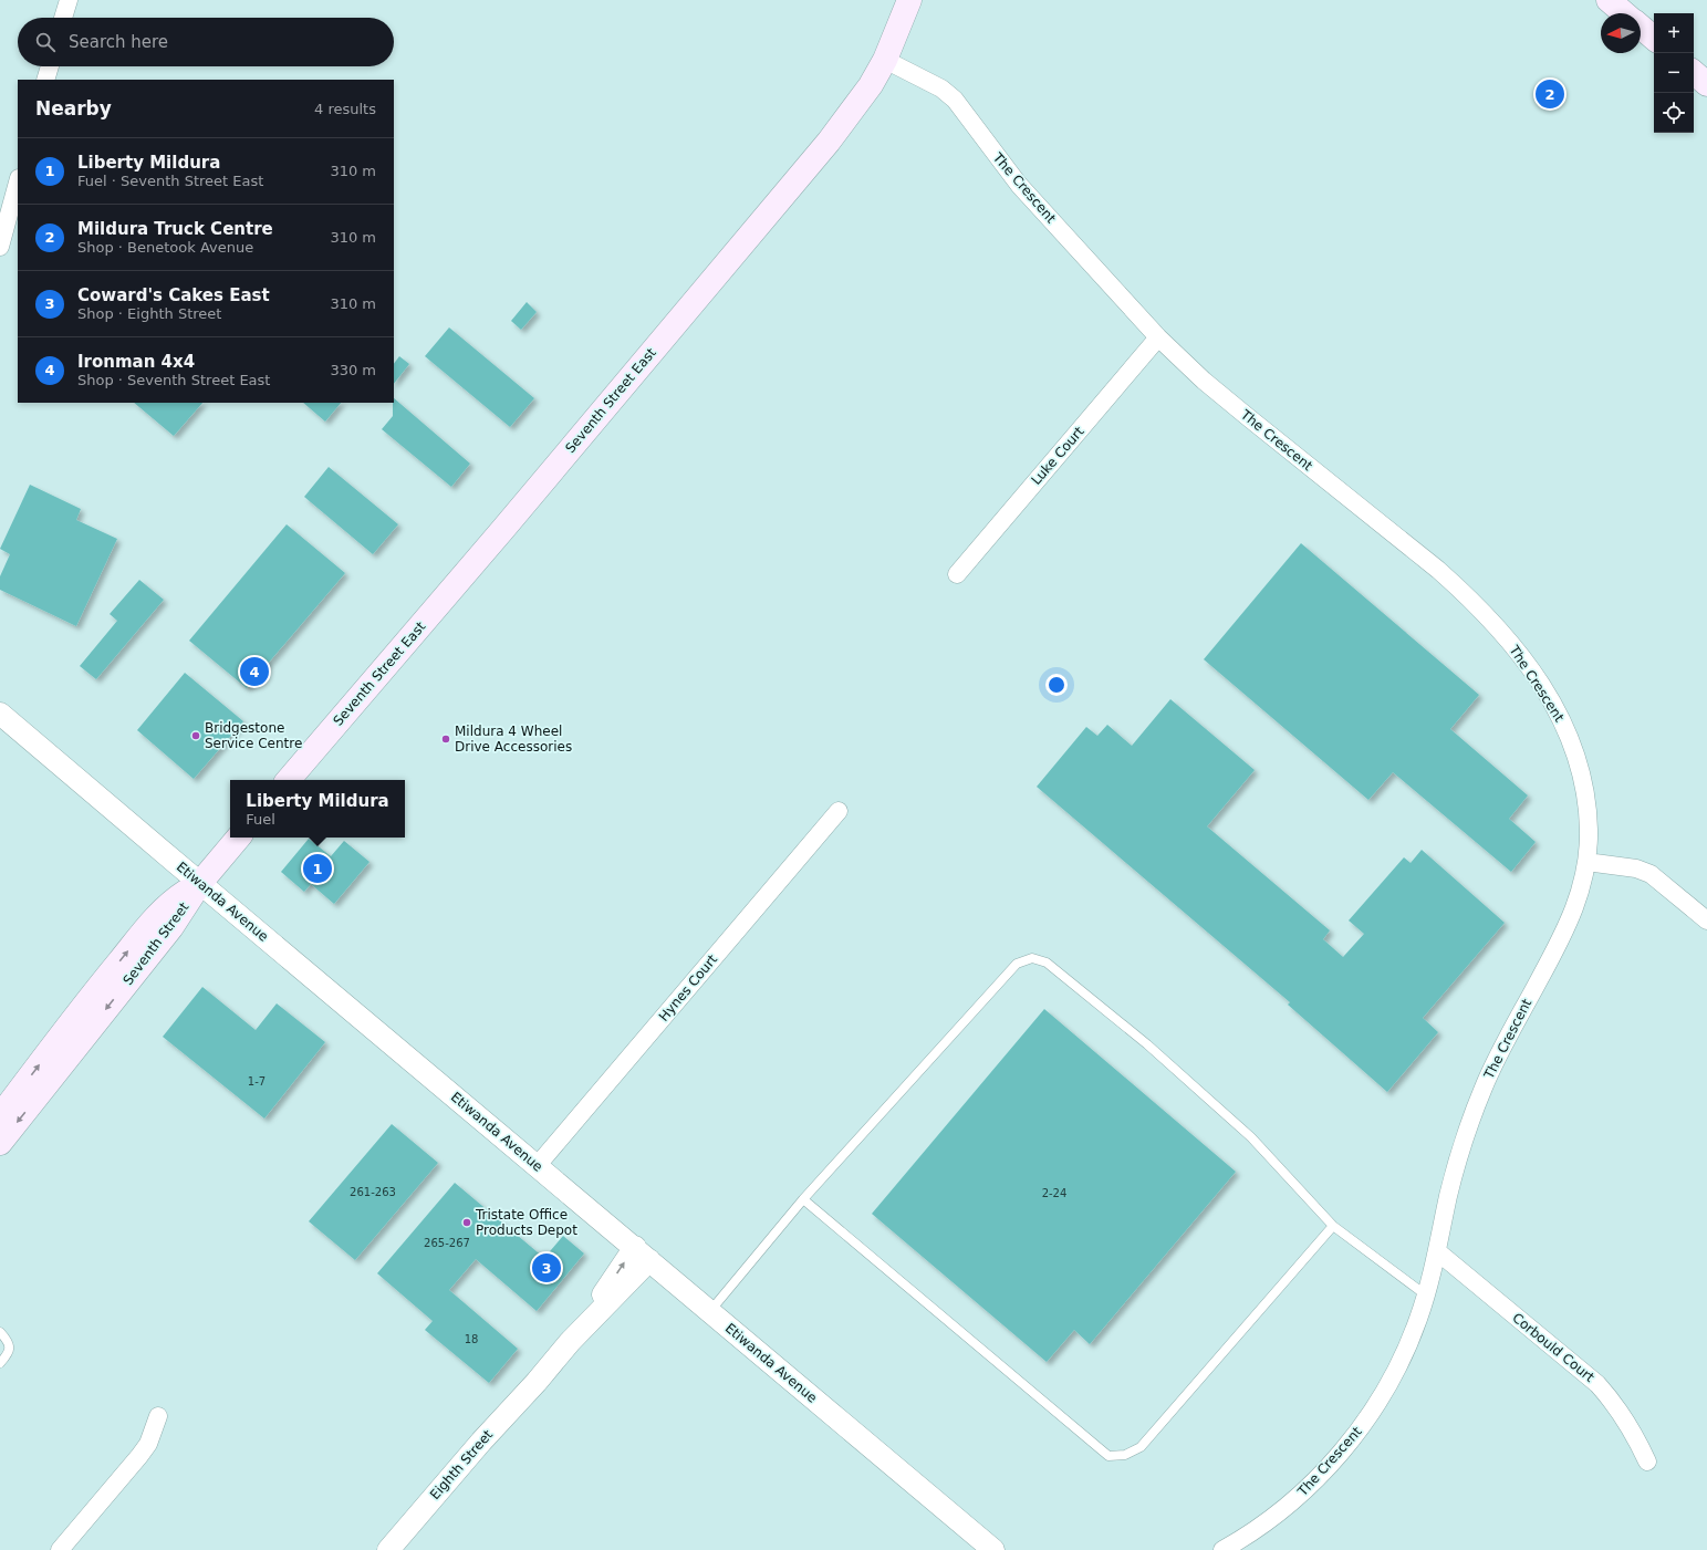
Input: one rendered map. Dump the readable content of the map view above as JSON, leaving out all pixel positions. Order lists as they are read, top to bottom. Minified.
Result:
{"streets":{"main road":["Seventh Street East","Seventh Street"],"street":["The Crescent","Luke Court","Etiwanda Avenue","Hynes Court","Corbould Court","Eighth Street"]},"crossings":[["The Crescent","Seventh Street East"],["The Crescent","Luke Court"],["The Crescent","Corbould Court"],["Etiwanda Avenue","Seventh Street"],["Etiwanda Avenue","Hynes Court"],["Etiwanda Avenue","Eighth Street"]],"places":["Bridgestone Service Centre","Mildura 4 Wheel Drive Accessories","Tristate Office Products Depot"],"house_numbers":["1-7","261-263","2-24","265-267","18"],"north":"left","page":{"map_buttons":["+","−"],"search":"Search here","pins":["2","4","1","3"],"heading":["Nearby","4 results"],"list":[{"mark":"1","name":"Liberty Mildura","note":"Fuel · Seventh Street East","value":"310 m"},{"mark":"2","name":"Mildura Truck Centre","note":"Shop · Benetook Avenue","value":"310 m"},{"mark":"3","name":"Coward's Cakes East","note":"Shop · Eighth Street","value":"310 m"},{"mark":"4","name":"Ironman 4x4","note":"Shop · Seventh Street East","value":"330 m"}],"popup":["Liberty Mildura","Fuel"]}}
